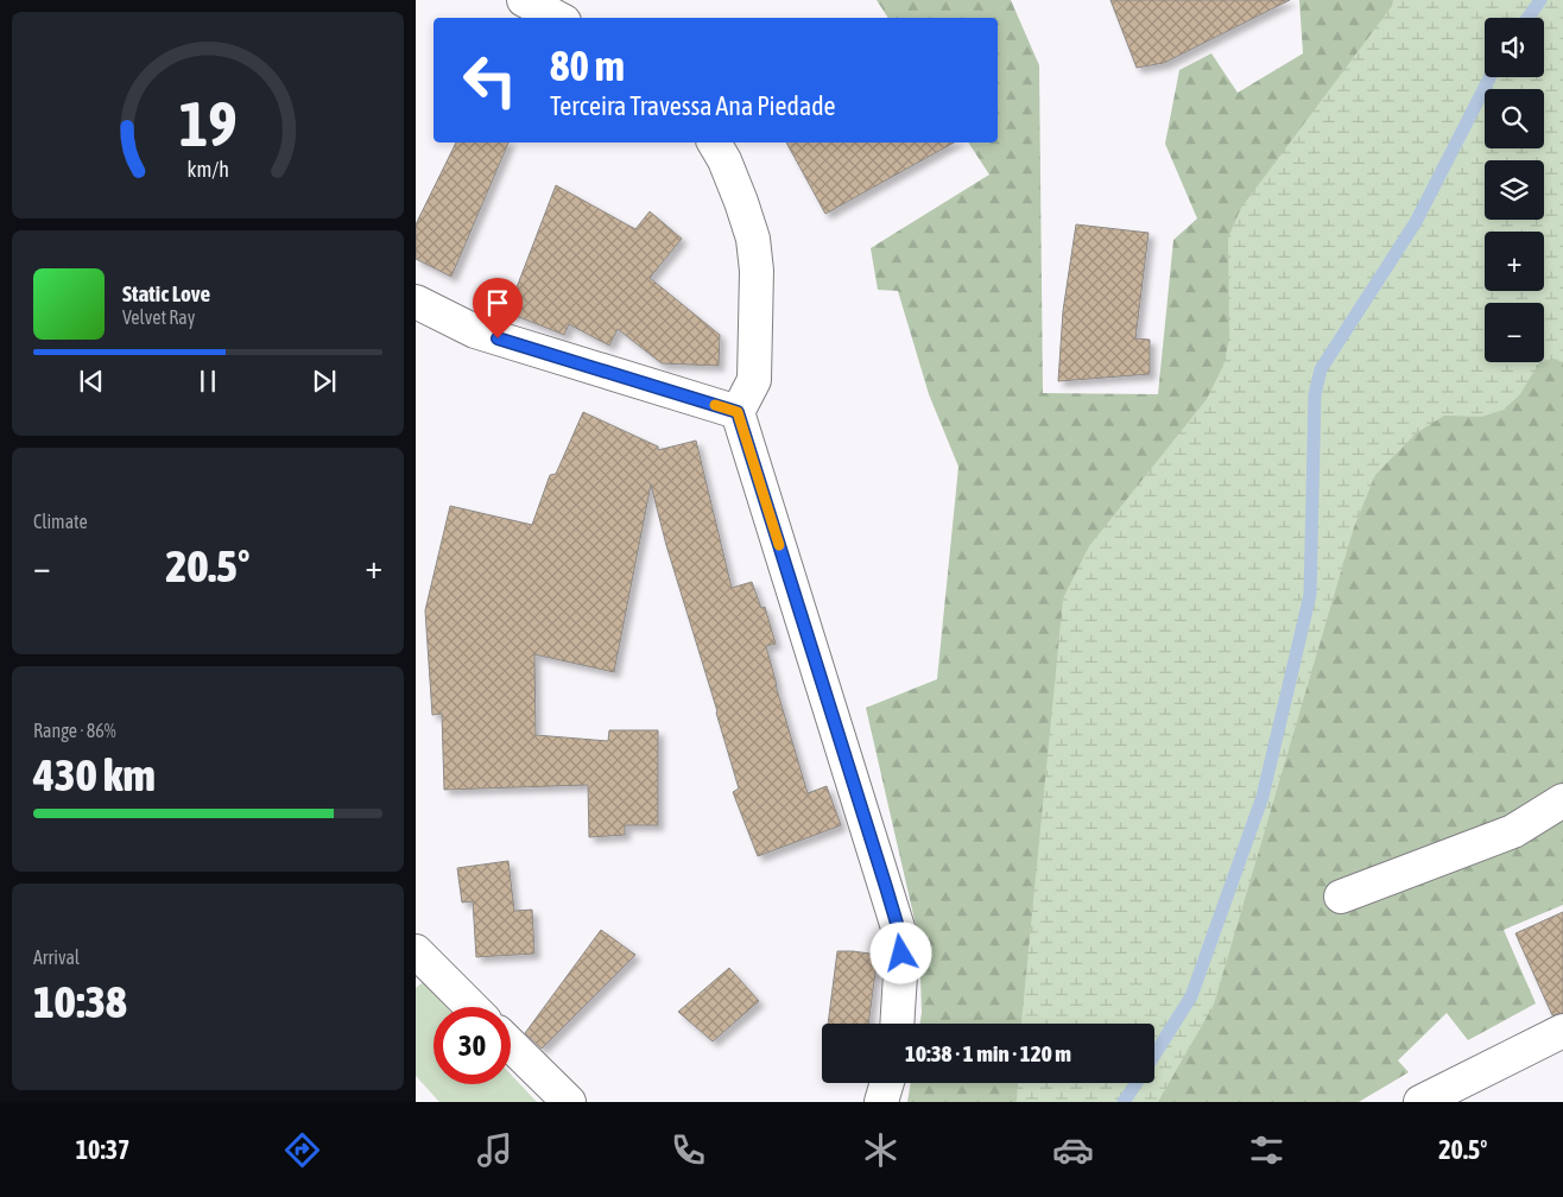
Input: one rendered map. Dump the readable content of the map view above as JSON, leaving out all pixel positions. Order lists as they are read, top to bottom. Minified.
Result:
{"page":{"map_buttons":["+","−"],"turn":["80 m","Terceira Travessa Ana Piedade"],"song":["Static Love","Velvet Ray"],"tile":["Climate",["Range · 86%","430 km"],["Arrival","10:38"]],"heat":["−","20.5°","+"],"limit":"30","trip":"10:38 · 1 min · 120 m","tabs":["10:37","20.5°"],"gauge":["19","km/h"]}}
